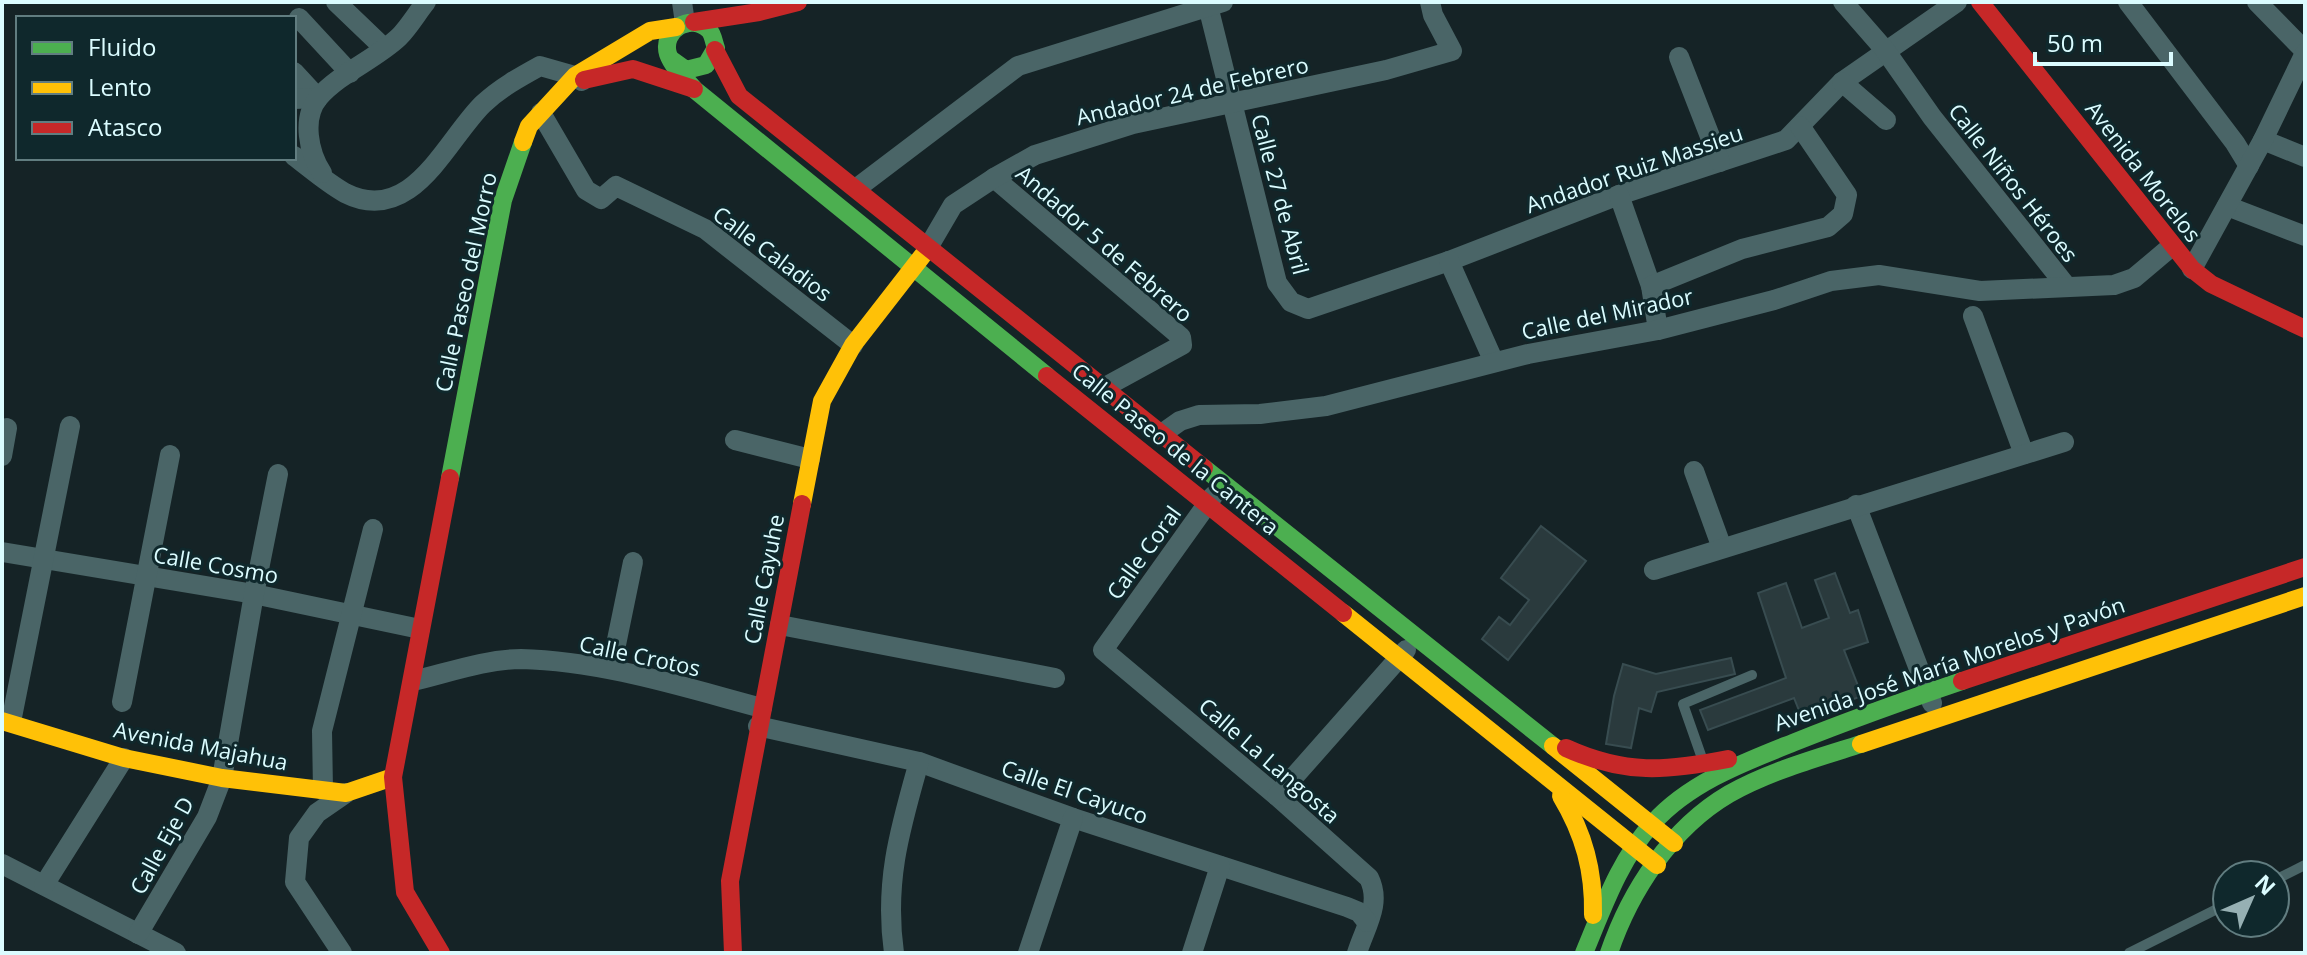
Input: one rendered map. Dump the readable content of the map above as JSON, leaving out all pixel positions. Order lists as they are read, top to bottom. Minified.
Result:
{"streets":{"main road":["Avenida Morelos","Calle Paseo del Morro","Calle Paseo de la Cantera","Calle Cayuhe","Avenida José María Morelos y Pavón","Avenida Majahua"],"street":["Andador 24 de Febrero","Andador Ruiz Massieu","Calle Niños Héroes","Calle 27 de Abril","Andador 5 de Febrero","Calle Caladios","Calle del Mirador","Calle Coral","Calle Cosmo","Calle Crotos","Calle La Langosta","Calle El Cayuco","Calle Eje D"]},"crossings":[["Andador 24 de Febrero","Calle 27 de Abril"],["Andador 24 de Febrero","Andador 5 de Febrero"],["Andador 24 de Febrero","Calle Paseo de la Cantera"],["Andador 24 de Febrero","Calle Cayuhe"],["Andador Ruiz Massieu","Calle Niños Héroes"],["Andador Ruiz Massieu","Calle 27 de Abril"],["Avenida Morelos","Calle Niños Héroes"],["Calle Niños Héroes","Calle del Mirador"],["Andador 5 de Febrero","Calle Paseo de la Cantera"],["Calle Caladios","Calle Paseo del Morro"],["Calle Caladios","Calle Cayuhe"],["Calle Paseo del Morro","Calle Cosmo"],["Calle Paseo del Morro","Calle Crotos"],["Calle Paseo del Morro","Avenida Majahua"],["Calle del Mirador","Calle Paseo de la Cantera"],["Calle Paseo de la Cantera","Calle Coral"],["Calle Paseo de la Cantera","Calle Cayuhe"],["Calle Paseo de la Cantera","Avenida José María Morelos y Pavón"],["Calle Coral","Calle La Langosta"],["Calle Cosmo","Calle Eje D"],["Calle Cayuhe","Calle Crotos"],["Calle Cayuhe","Calle El Cayuco"],["Calle Crotos","Calle El Cayuco"],["Avenida Majahua","Calle Eje D"],["Calle La Langosta","Calle El Cayuco"]],"legend":["Fluido","Lento","Atasco"],"scale_bar":"50 m","north":"top right"}
